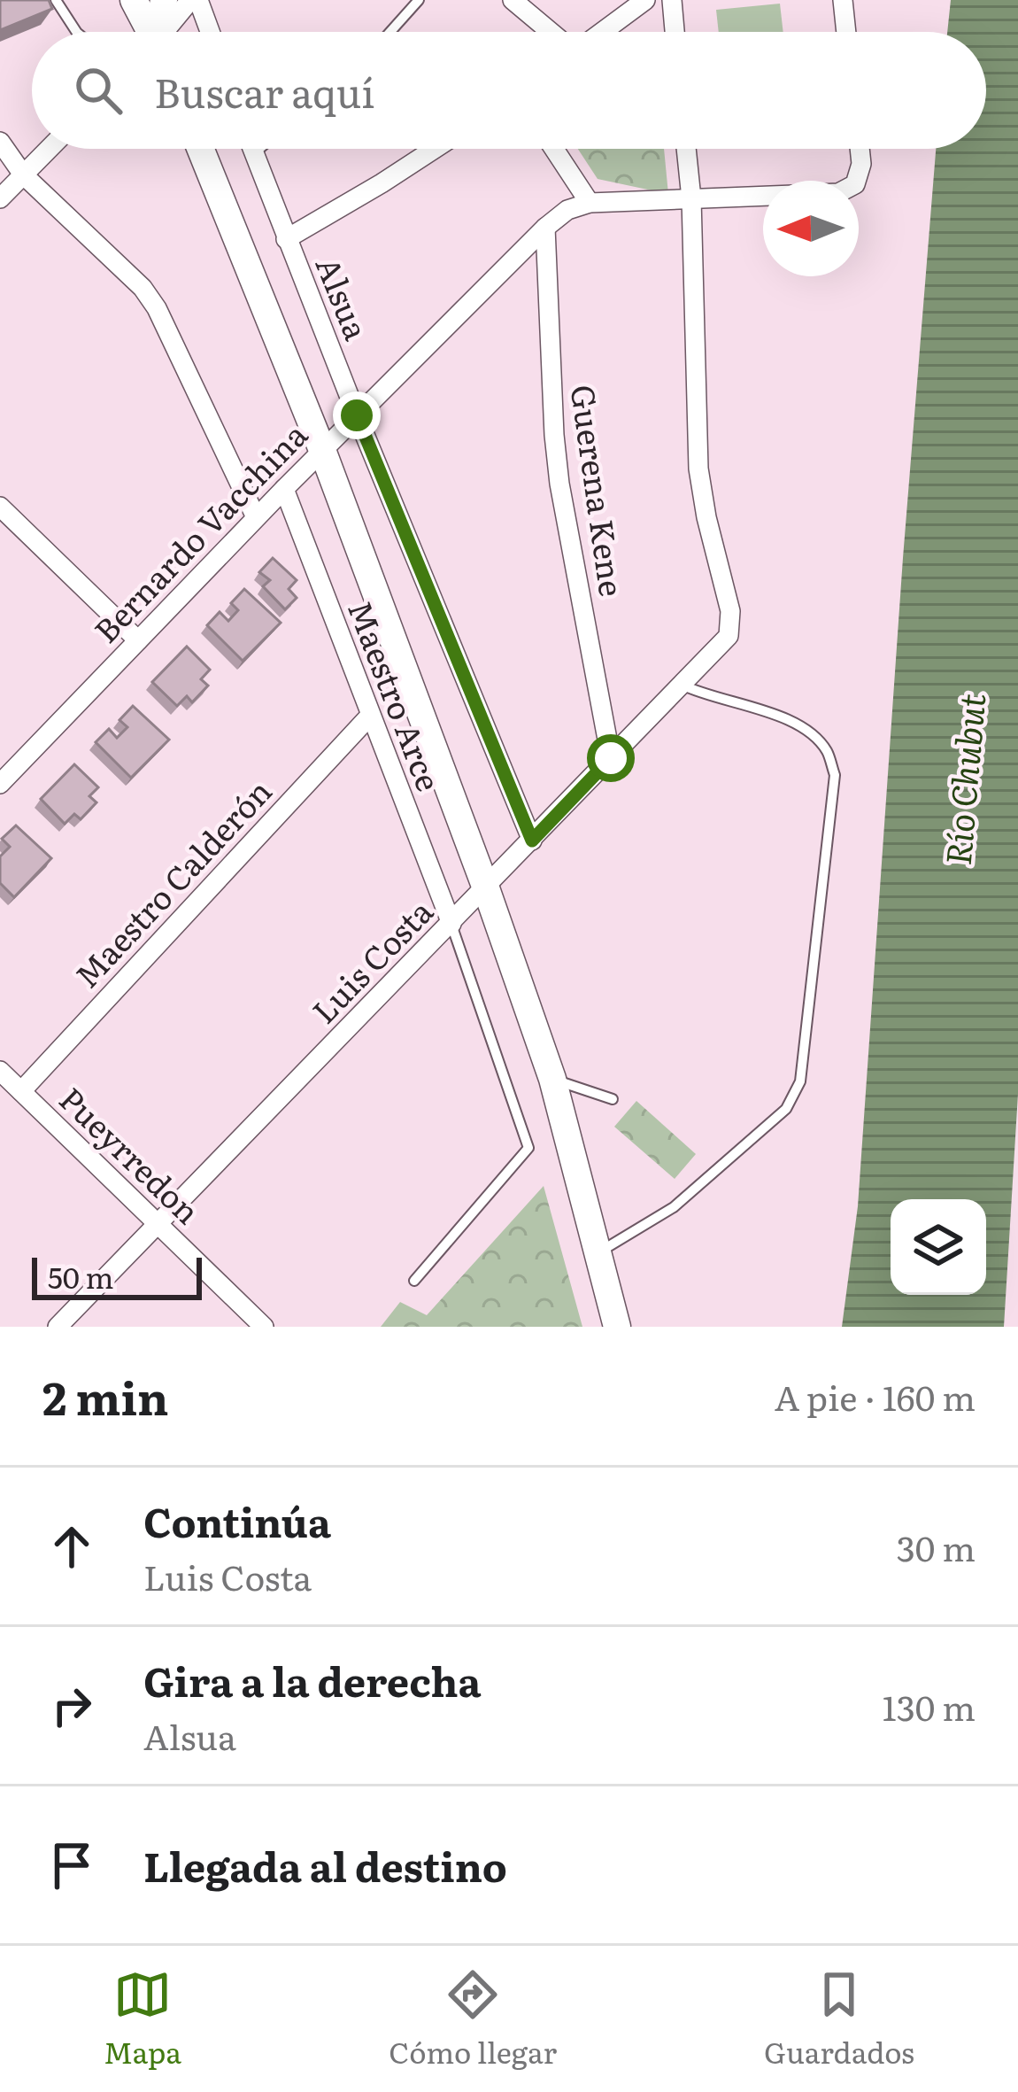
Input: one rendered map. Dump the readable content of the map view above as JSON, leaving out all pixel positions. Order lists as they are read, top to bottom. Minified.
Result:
{"streets":{"street":["Alsua","Guerena Kene","Bernardo Vacchina","Maestro Arce","Maestro Calderón","Luis Costa","Pueyrredon"]},"crossings":[["Alsua","Bernardo Vacchina"],["Alsua","Luis Costa"],["Guerena Kene","Bernardo Vacchina"],["Guerena Kene","Luis Costa"],["Bernardo Vacchina","Maestro Arce"],["Maestro Arce","Maestro Calderón"],["Maestro Arce","Luis Costa"],["Maestro Calderón","Pueyrredon"],["Luis Costa","Pueyrredon"]],"water":["Río Chubut"],"scale_bar":"50 m","north":"left","page":{"search":"Buscar aquí","scale":"50 m","heading":["2 min","A pie · 160 m"],"list":[["Continúa","Luis Costa","30 m"],["Gira a la derecha","Alsua","130 m"],"Llegada al destino"],"nav":["Mapa","Cómo llegar","Guardados"]}}
